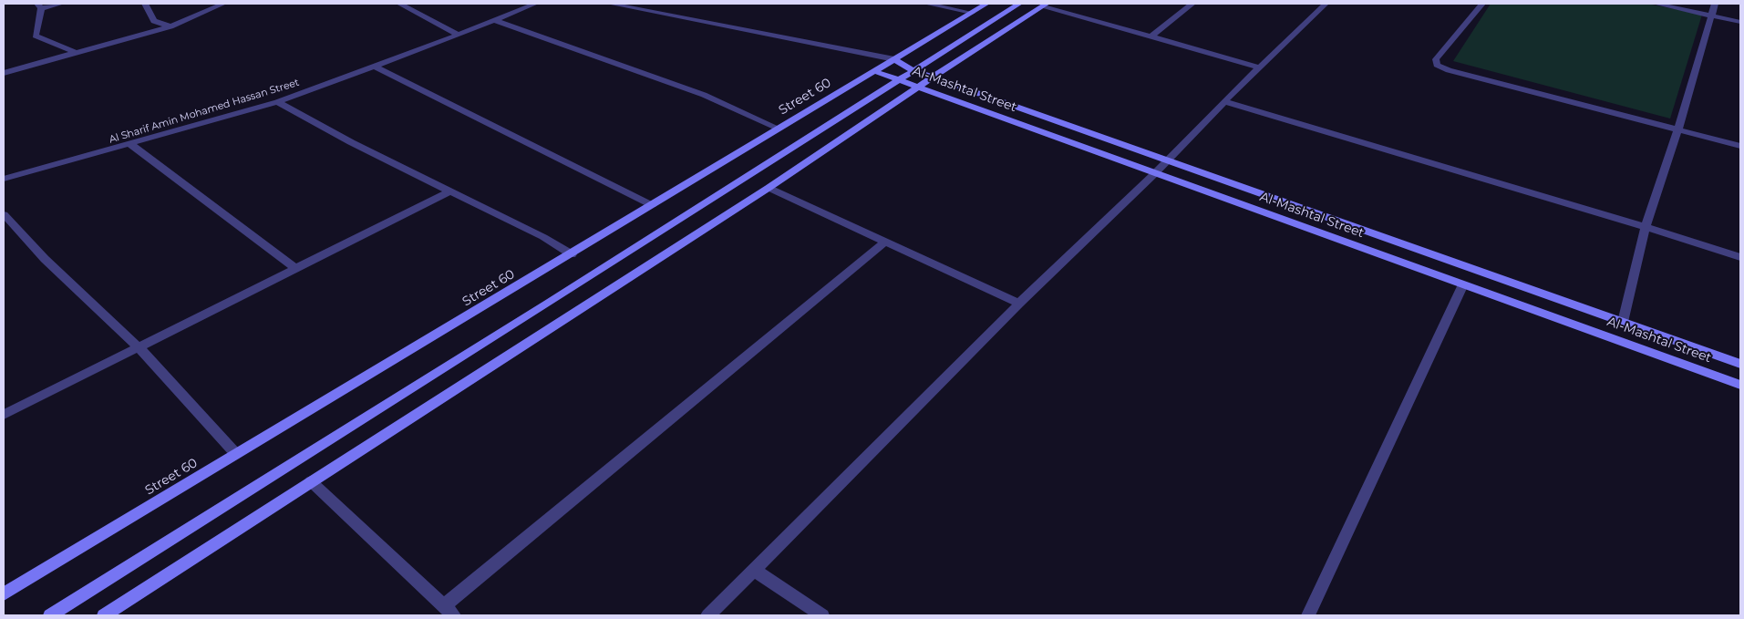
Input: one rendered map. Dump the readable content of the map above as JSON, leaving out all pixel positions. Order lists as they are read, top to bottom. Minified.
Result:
{"streets":{"main road":["Al-Mashtal Street","Street 60"],"street":["Al Sharif Amin Mohamed Hassan Street"]},"crossings":[["Al-Mashtal Street","Street 60"]]}
